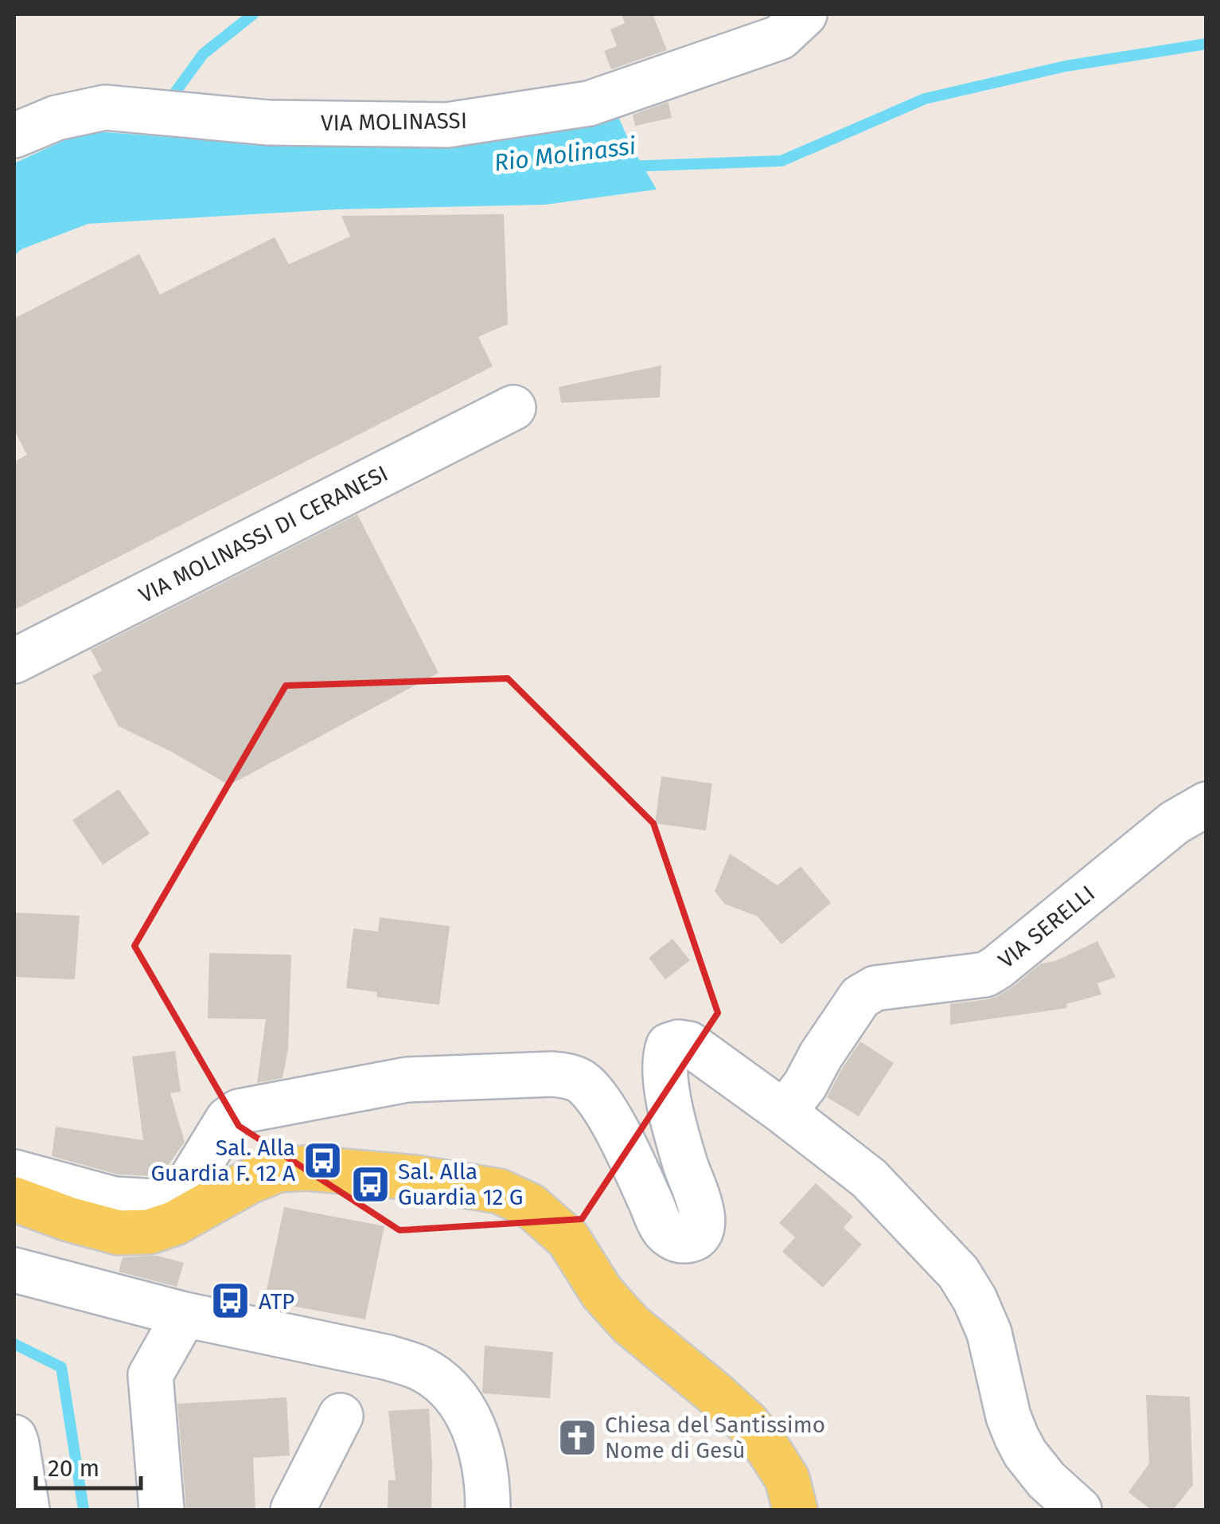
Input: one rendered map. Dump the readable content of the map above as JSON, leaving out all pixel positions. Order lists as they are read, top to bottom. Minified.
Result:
{"streets":{"street":["VIA MOLINASSI","VIA MOLINASSI DI CERANESI","VIA SERELLI"]},"water":["Rio Molinassi"],"places":{"bus stop":["Sal. Alla Guardia F. 12 A","Sal. Alla Guardia 12 G","ATP"],"church":["Chiesa del Santissimo Nome di Gesù"]},"scale_bar":"20 m"}
